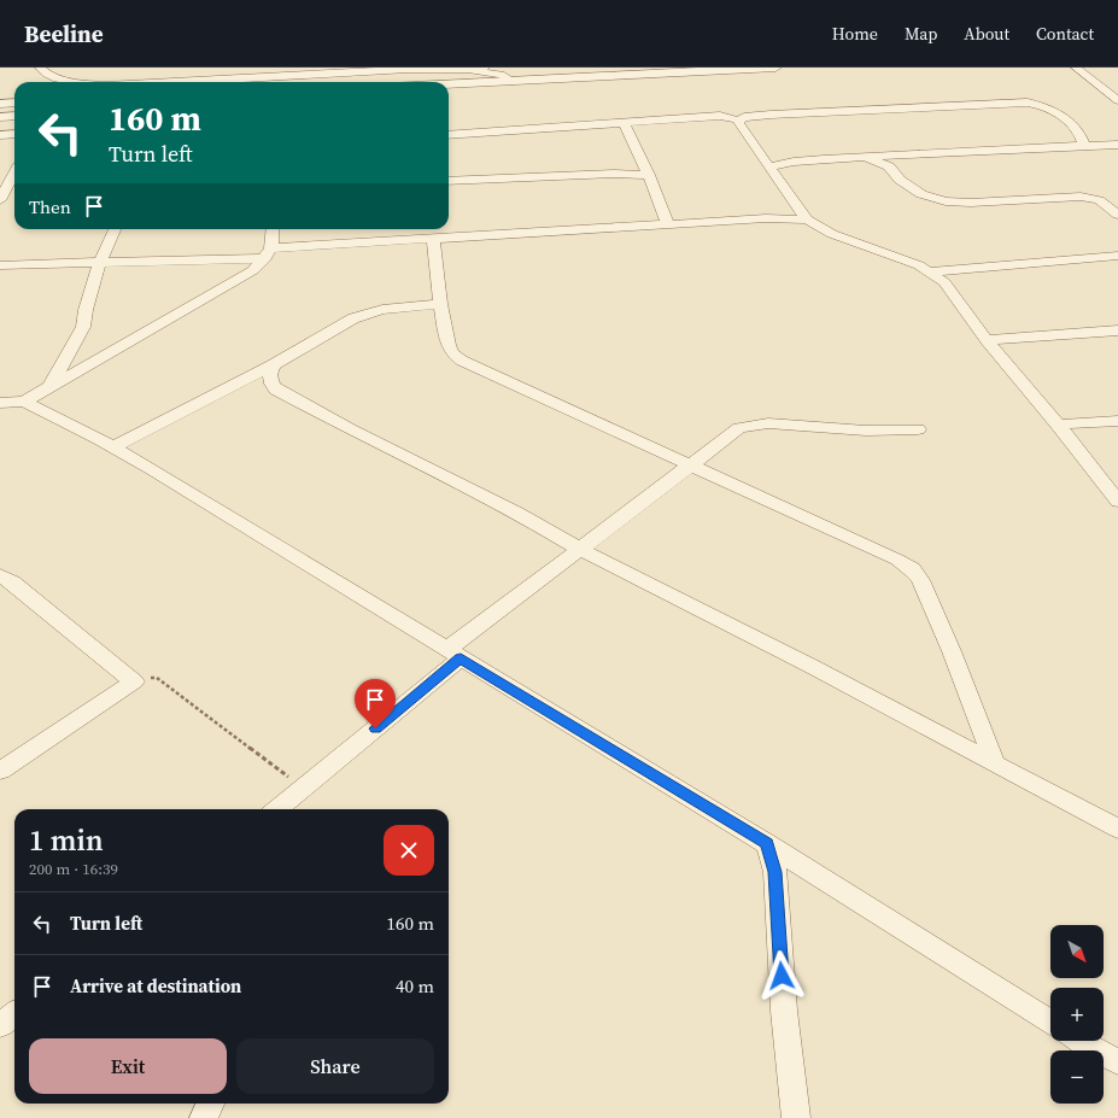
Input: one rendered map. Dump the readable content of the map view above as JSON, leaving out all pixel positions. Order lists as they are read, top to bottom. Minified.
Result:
{"north":"bottom right","page":{"header":"Beeline","nav":["Home","Map","About","Contact"],"turn":["160 m","Turn left"],"then":"Then","heading":["1 min","200 m · 16:39"],"list":[{"name":"Turn left","value":"160 m"},{"name":"Arrive at destination","value":"40 m"}],"map_buttons":["+","−"],"buttons":["Exit","Share"]}}
